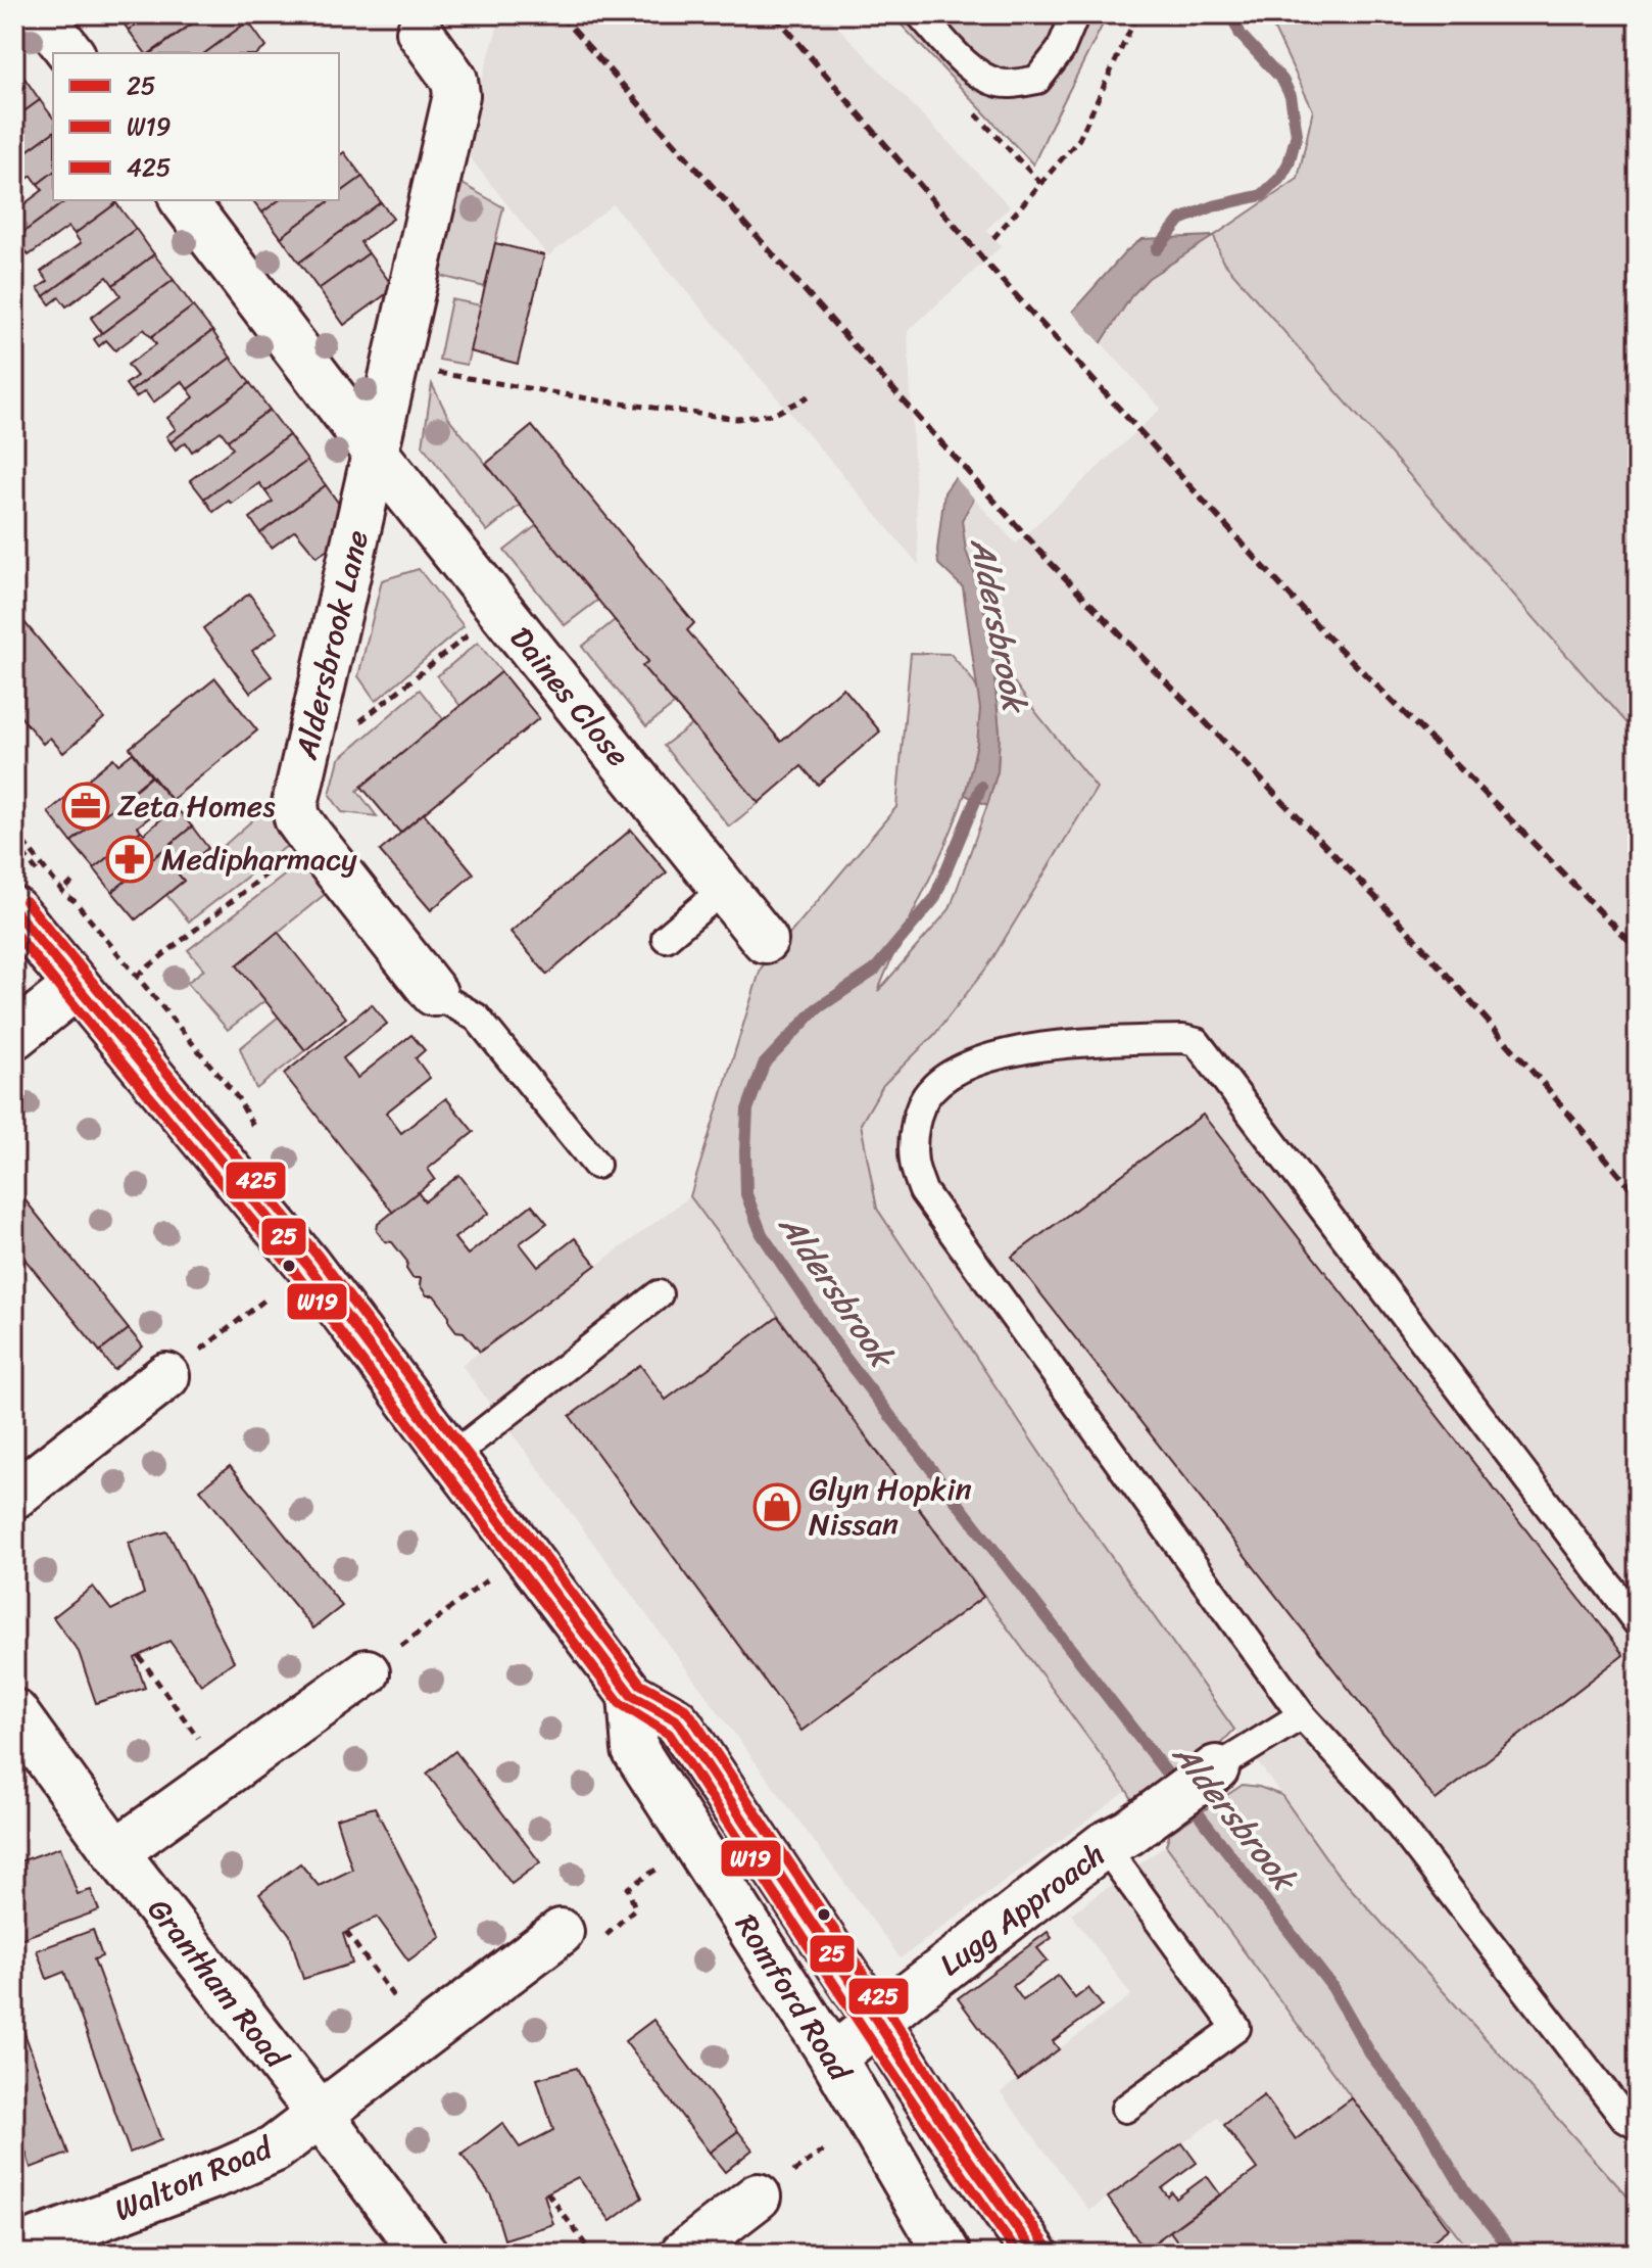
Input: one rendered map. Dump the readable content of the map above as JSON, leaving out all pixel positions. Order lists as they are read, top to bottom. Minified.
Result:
{"streets":{"street":["Aldersbrook Lane","Daines Close","Lugg Approach","Grantham Road","Romford Road","Walton Road"]},"crossings":[["Aldersbrook Lane","Daines Close"],["Lugg Approach","Romford Road"],["Grantham Road","Walton Road"]],"water":["Aldersbrook"],"places":{"office":["Zeta Homes"],"pharmacy":["Medipharmacy"],"shop":["Glyn Hopkin Nissan"]},"lines":["transit line 425","transit line 25","transit line W19"],"legend":["25","W19","425"]}
